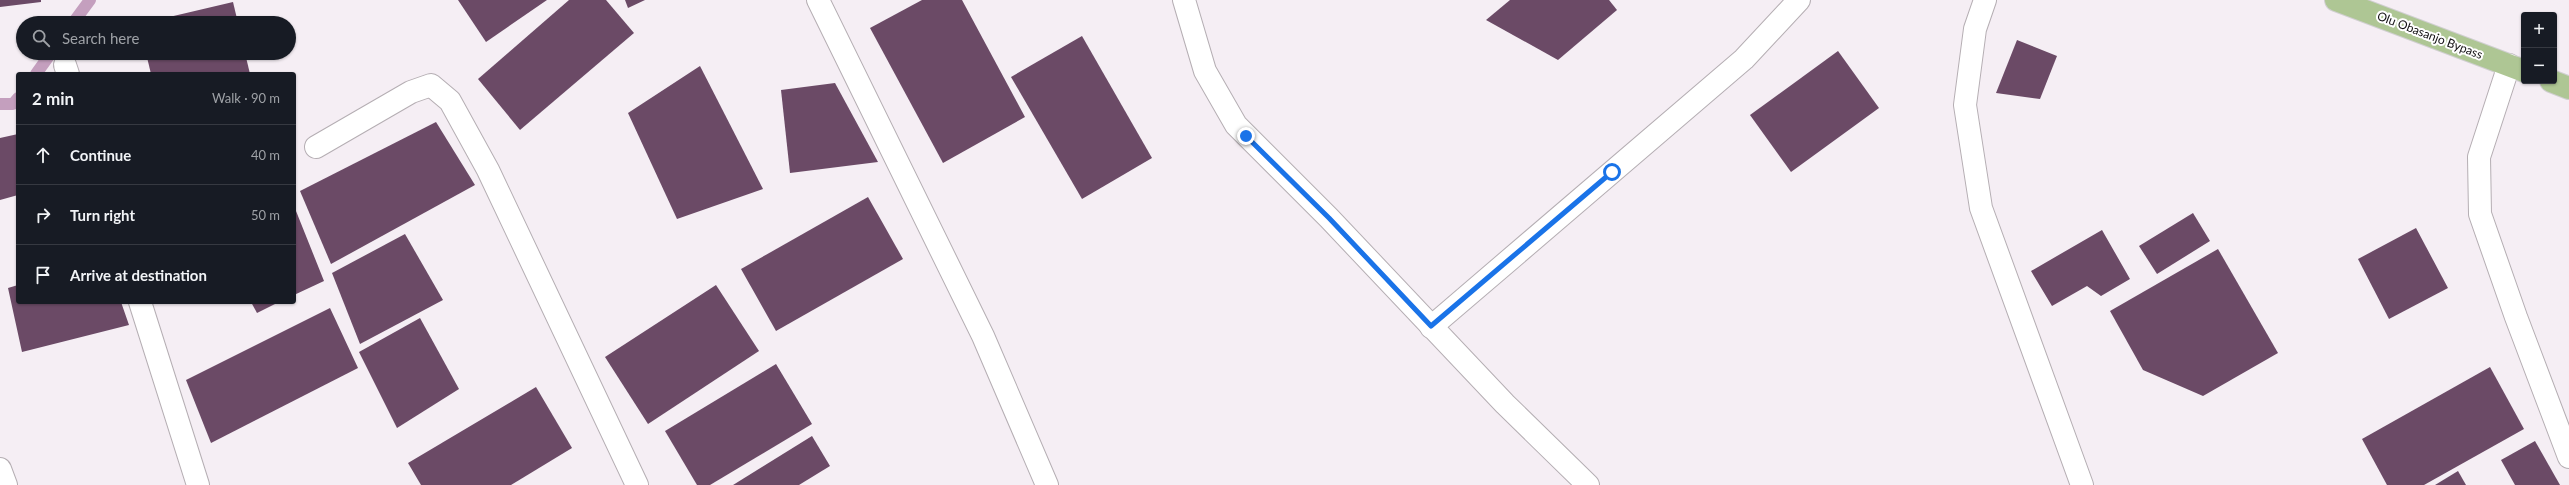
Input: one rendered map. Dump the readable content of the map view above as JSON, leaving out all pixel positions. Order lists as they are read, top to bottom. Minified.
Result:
{"streets":{"main road":["Olu Obasanjo Bypass"]},"page":{"map_buttons":["+","−"],"search":"Search here","heading":["2 min","Walk · 90 m"],"list":[["Continue","40 m"],["Turn right","50 m"],"Arrive at destination"]}}
